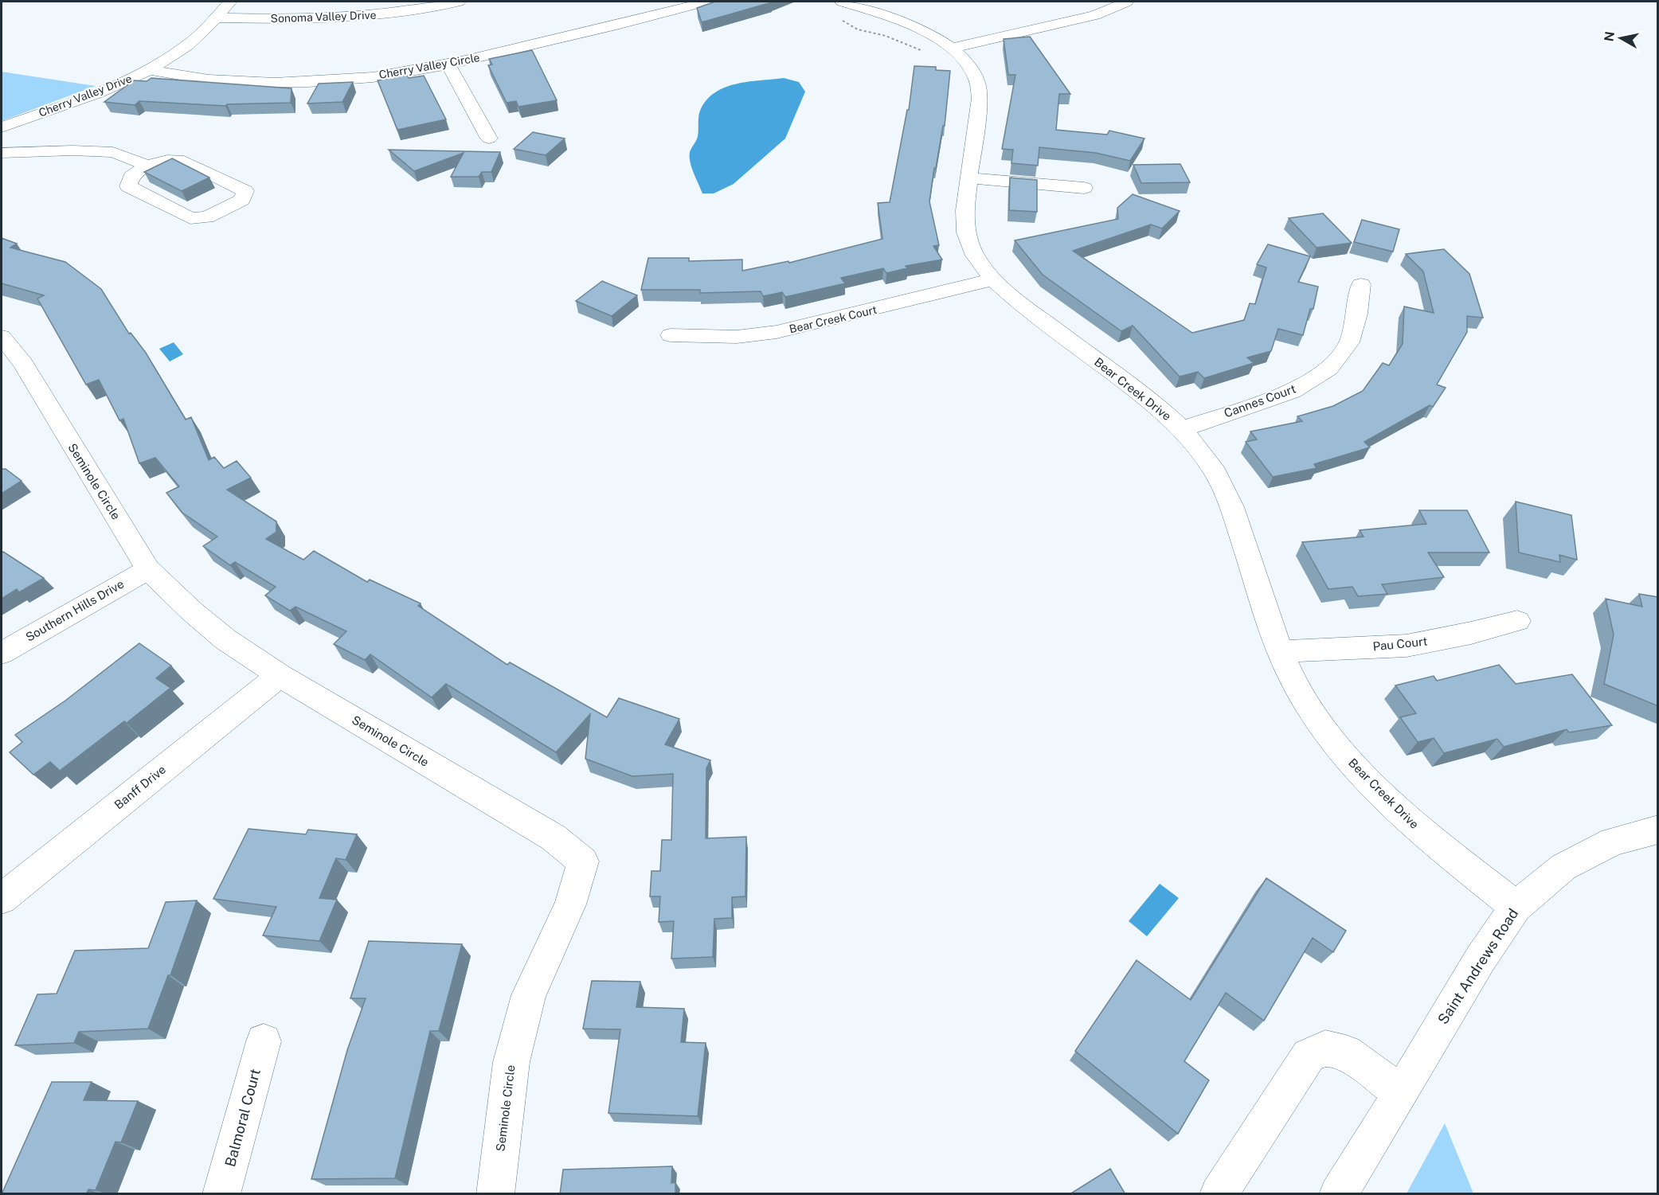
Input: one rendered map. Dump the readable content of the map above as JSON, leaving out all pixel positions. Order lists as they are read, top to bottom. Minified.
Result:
{"streets":{"street":["Sonoma Valley Drive","Cherry Valley Circle","Cherry Valley Drive","Bear Creek Court","Bear Creek Drive","Cannes Court","Seminole Circle","Southern Hills Drive","Pau Court","Banff Drive","Saint Andrews Road","Balmoral Court"]},"crossings":[["Sonoma Valley Drive","Cherry Valley Drive"],["Cherry Valley Circle","Cherry Valley Drive"],["Bear Creek Court","Bear Creek Drive"],["Bear Creek Drive","Cannes Court"],["Bear Creek Drive","Pau Court"],["Bear Creek Drive","Saint Andrews Road"],["Seminole Circle","Southern Hills Drive"],["Seminole Circle","Banff Drive"]],"north":"left"}
